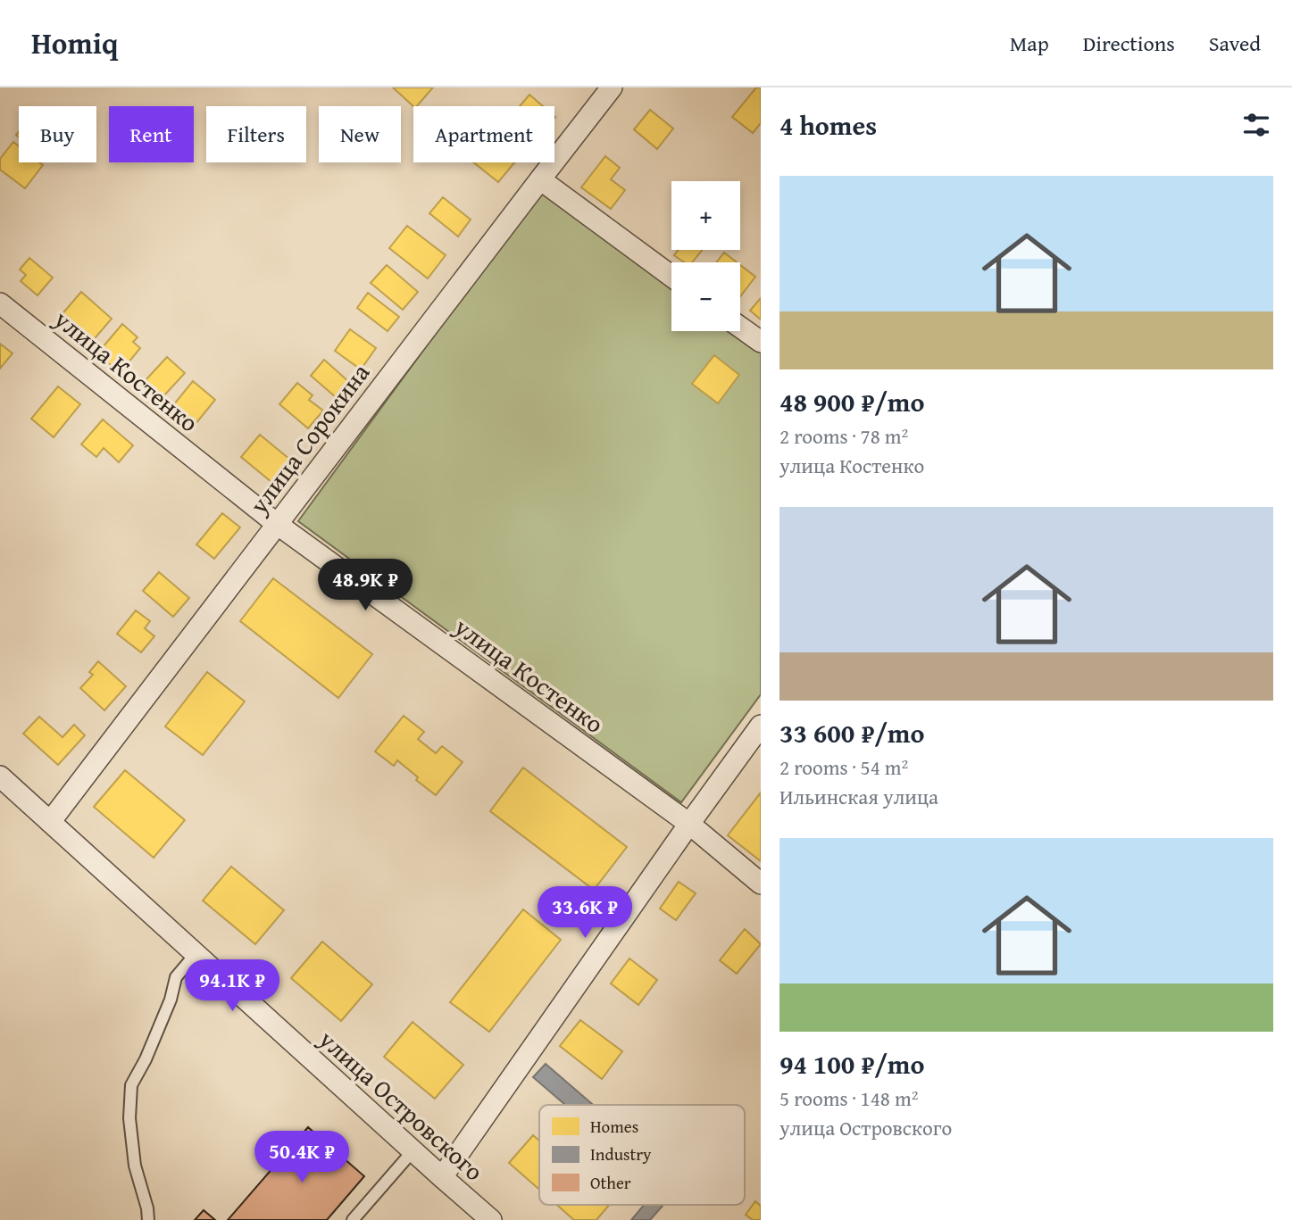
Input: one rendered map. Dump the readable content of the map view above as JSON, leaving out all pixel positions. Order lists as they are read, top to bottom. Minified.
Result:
{"streets":{"street":["улица Костенко","улица Сорокина","улица Островского"]},"crossings":[["улица Костенко","улица Сорокина"],["улица Сорокина","улица Островского"]],"legend":["Homes","Industry","Other"],"page":{"header":"Homiq","nav":["Map","Directions","Saved"],"heading":"4 homes","chip":["Buy","Rent","Filters","New","Apartment"],"list":[{"name":"48 900 ₽/mo","note":"2 rooms · 78 m² · улица Костенко"},{"name":"33 600 ₽/mo","note":"2 rooms · 54 m² · Ильинская улица"},{"name":"94 100 ₽/mo","note":"5 rooms · 148 m² · улица Островского"}],"map_buttons":["+","−"],"price":["48.9K ₽","33.6K ₽","94.1K ₽","50.4K ₽"]}}
